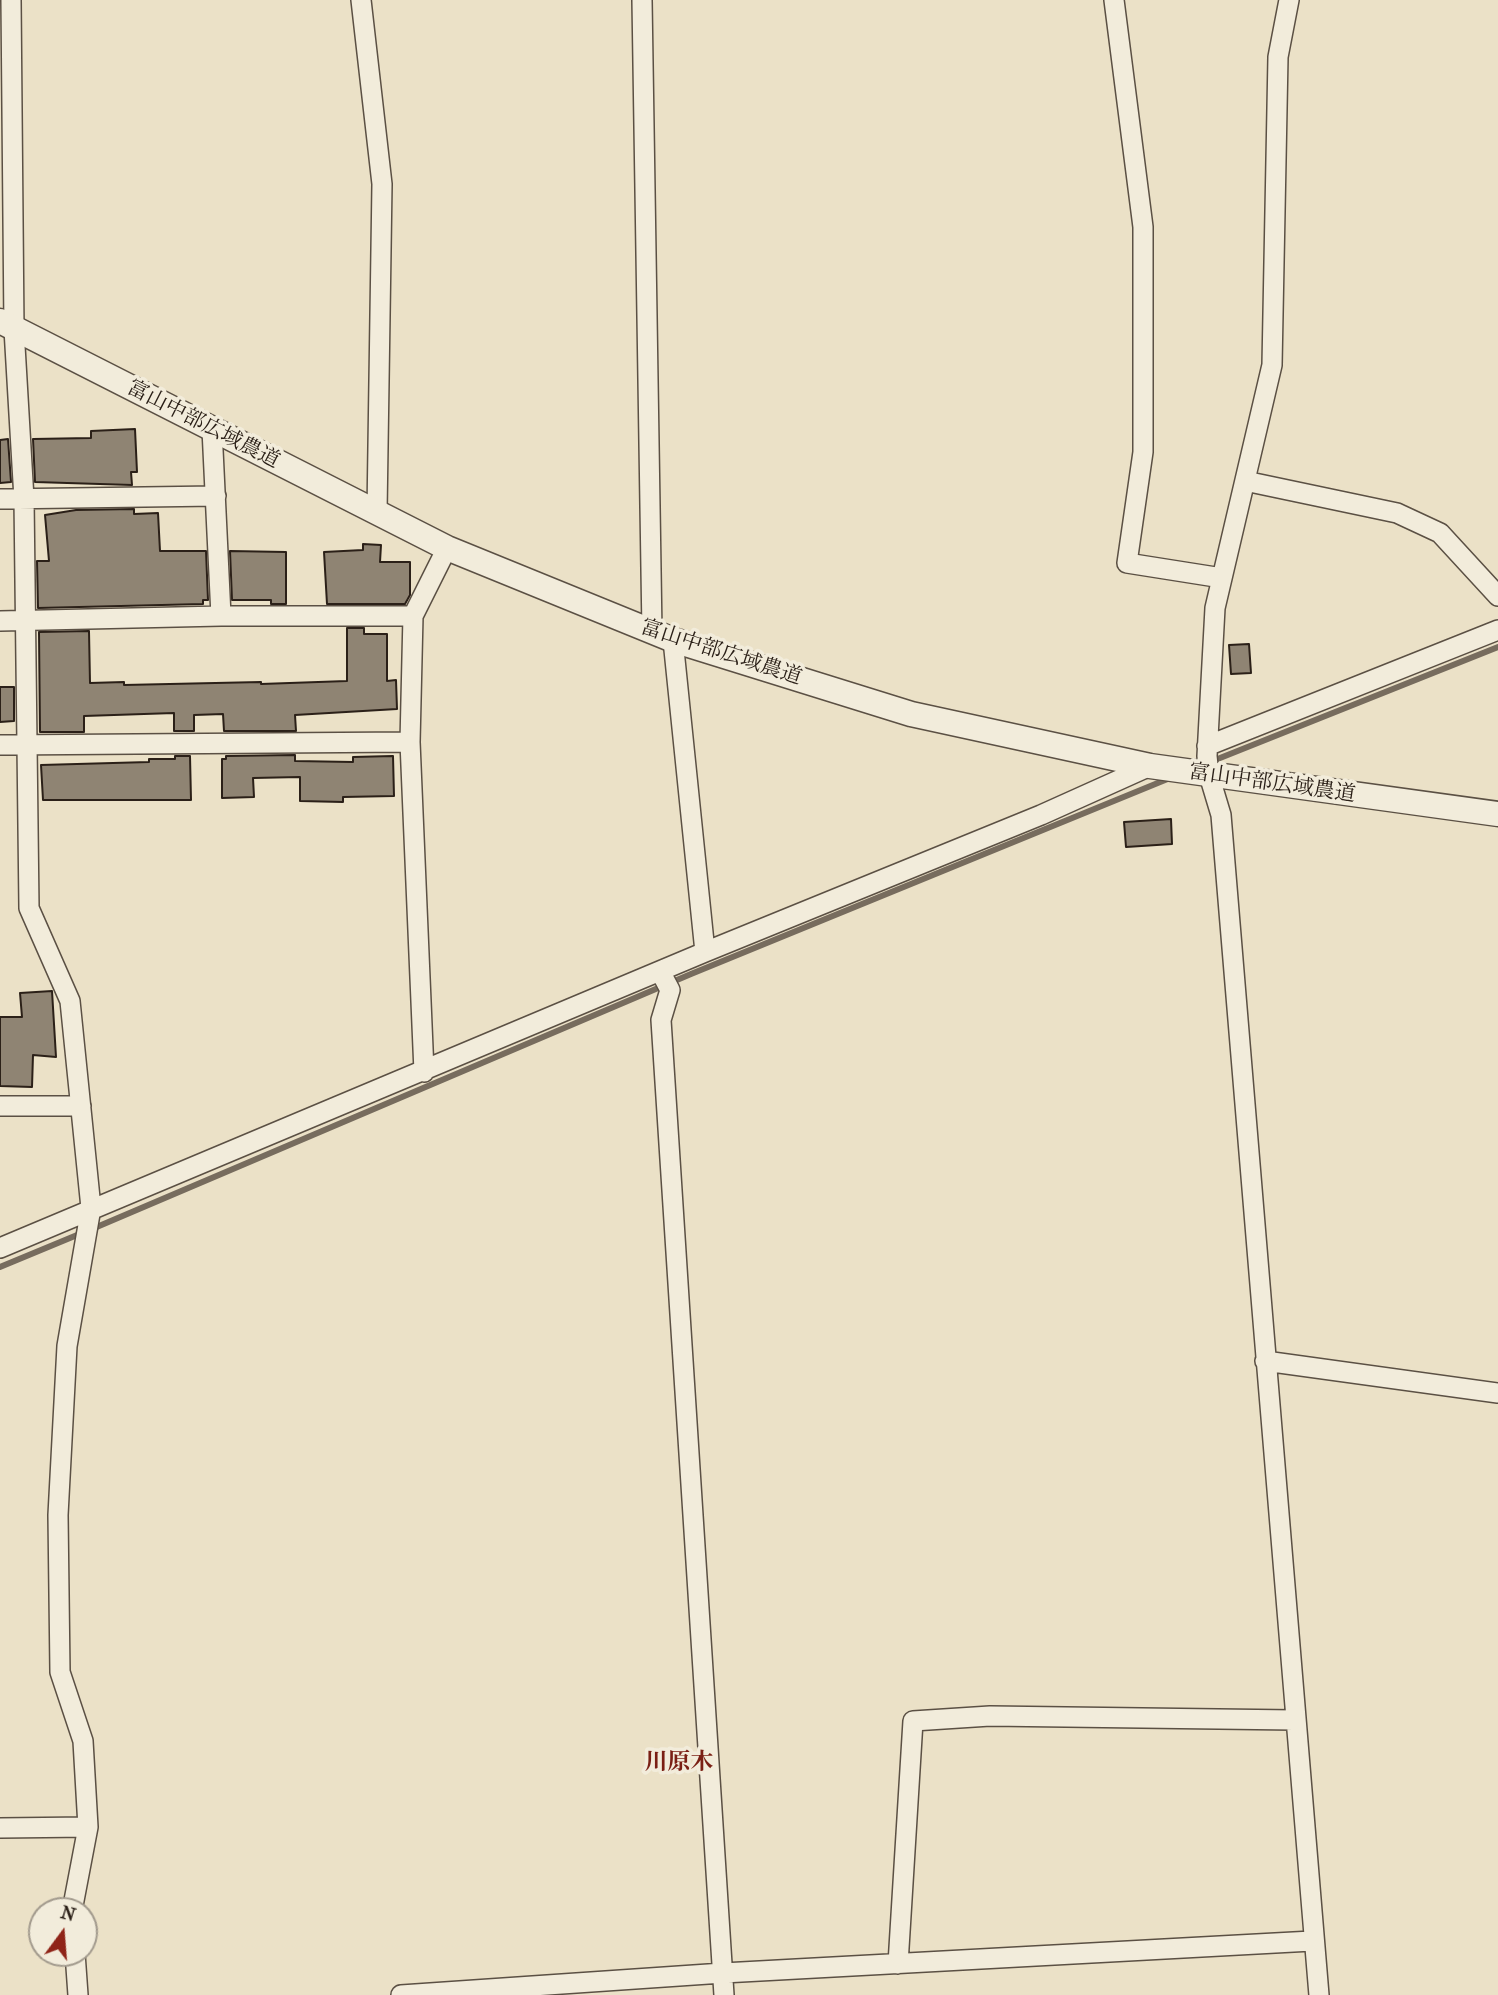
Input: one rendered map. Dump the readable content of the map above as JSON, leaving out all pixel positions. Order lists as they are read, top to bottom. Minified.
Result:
{"streets":{"street":["富山中部広域農道"]},"districts":["川原木"],"north":"top"}
